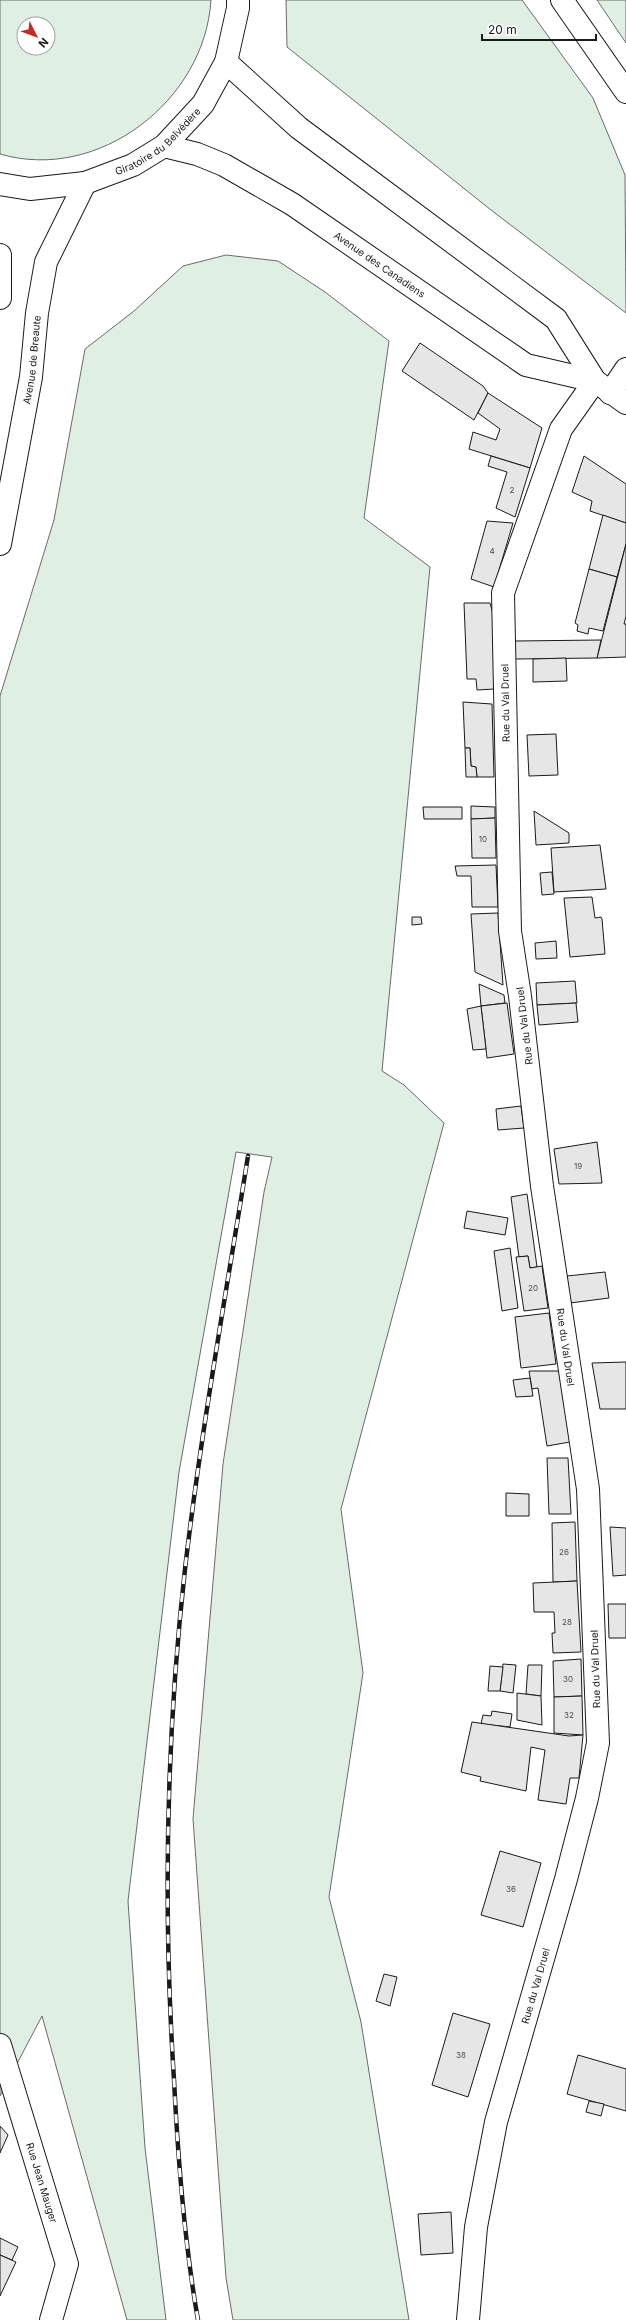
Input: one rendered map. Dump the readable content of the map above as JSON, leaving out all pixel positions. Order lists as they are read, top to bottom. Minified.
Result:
{"streets":{"street":["Giratoire du Belvédère","Avenue des Canadiens","Avenue de Breaute","Rue du Val Druel","Rue Jean Mauger"]},"crossings":[["Giratoire du Belvédère","Avenue des Canadiens"],["Giratoire du Belvédère","Avenue de Breaute"],["Avenue des Canadiens","Rue du Val Druel"]],"house_numbers":["2","4","10","19","20","26","28","30","32","36","38"],"scale_bar":"20 m","north":"bottom right"}
